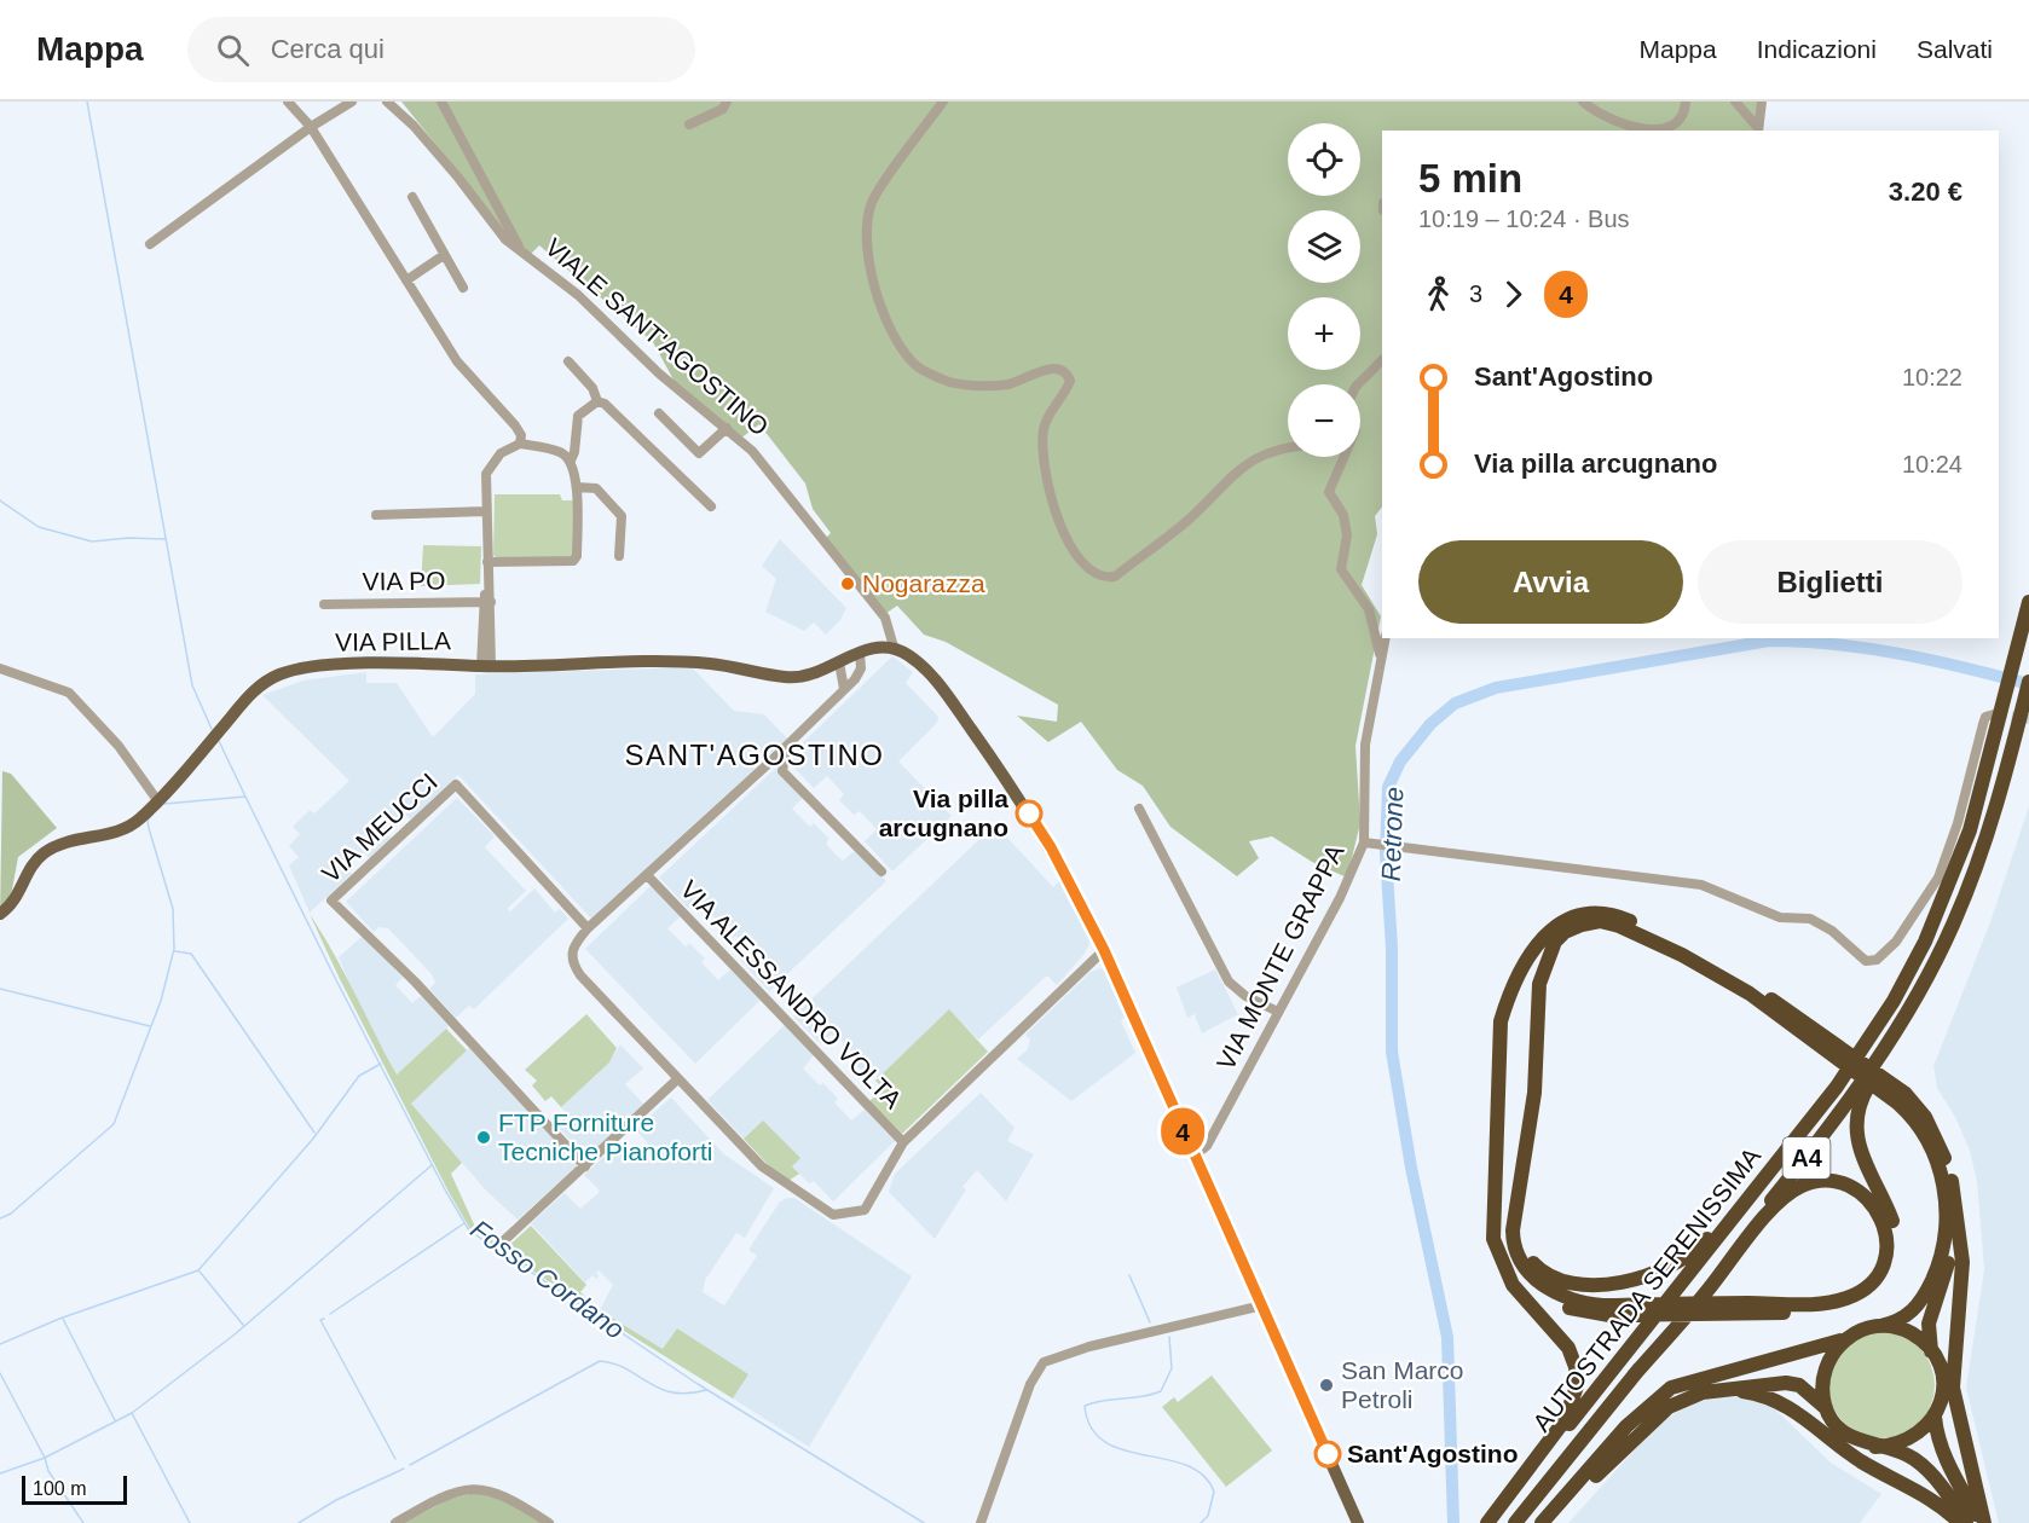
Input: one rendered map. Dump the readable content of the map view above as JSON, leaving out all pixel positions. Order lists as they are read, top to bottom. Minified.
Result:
{"streets":{"highway":["A4","AUTOSTRADA SERENISSIMA"],"main road":["VIA PILLA"],"street":["VIALE SANT'AGOSTINO","VIA PO","VIA MEUCCI","VIA MONTE GRAPPA","VIA ALESSANDRO VOLTA"]},"crossings":[["VIALE SANT'AGOSTINO","VIA PILLA"]],"districts":["SANT'AGOSTINO"],"water":["Retrone","Fosso Cordano"],"places":["Nogarazza","Via pilla arcugnano","FTP Forniture Tecniche Pianoforti","San Marco Petroli","Sant'Agostino"],"lines":["bus line 4"],"scale_bar":"100 m","page":{"header":"Mappa","search":"Cerca qui","nav":["Mappa","Indicazioni","Salvati"],"on_map":"4","map_buttons":["+","−"],"heading":["5 min","10:19 – 10:24 · Bus","3.20 €"],"legs":["3","4"],"list":[{"name":"Sant'Agostino","value":"10:22"},{"name":"Via pilla arcugnano","value":"10:24"}],"buttons":["Avvia","Biglietti"],"scale":"100 m"}}
